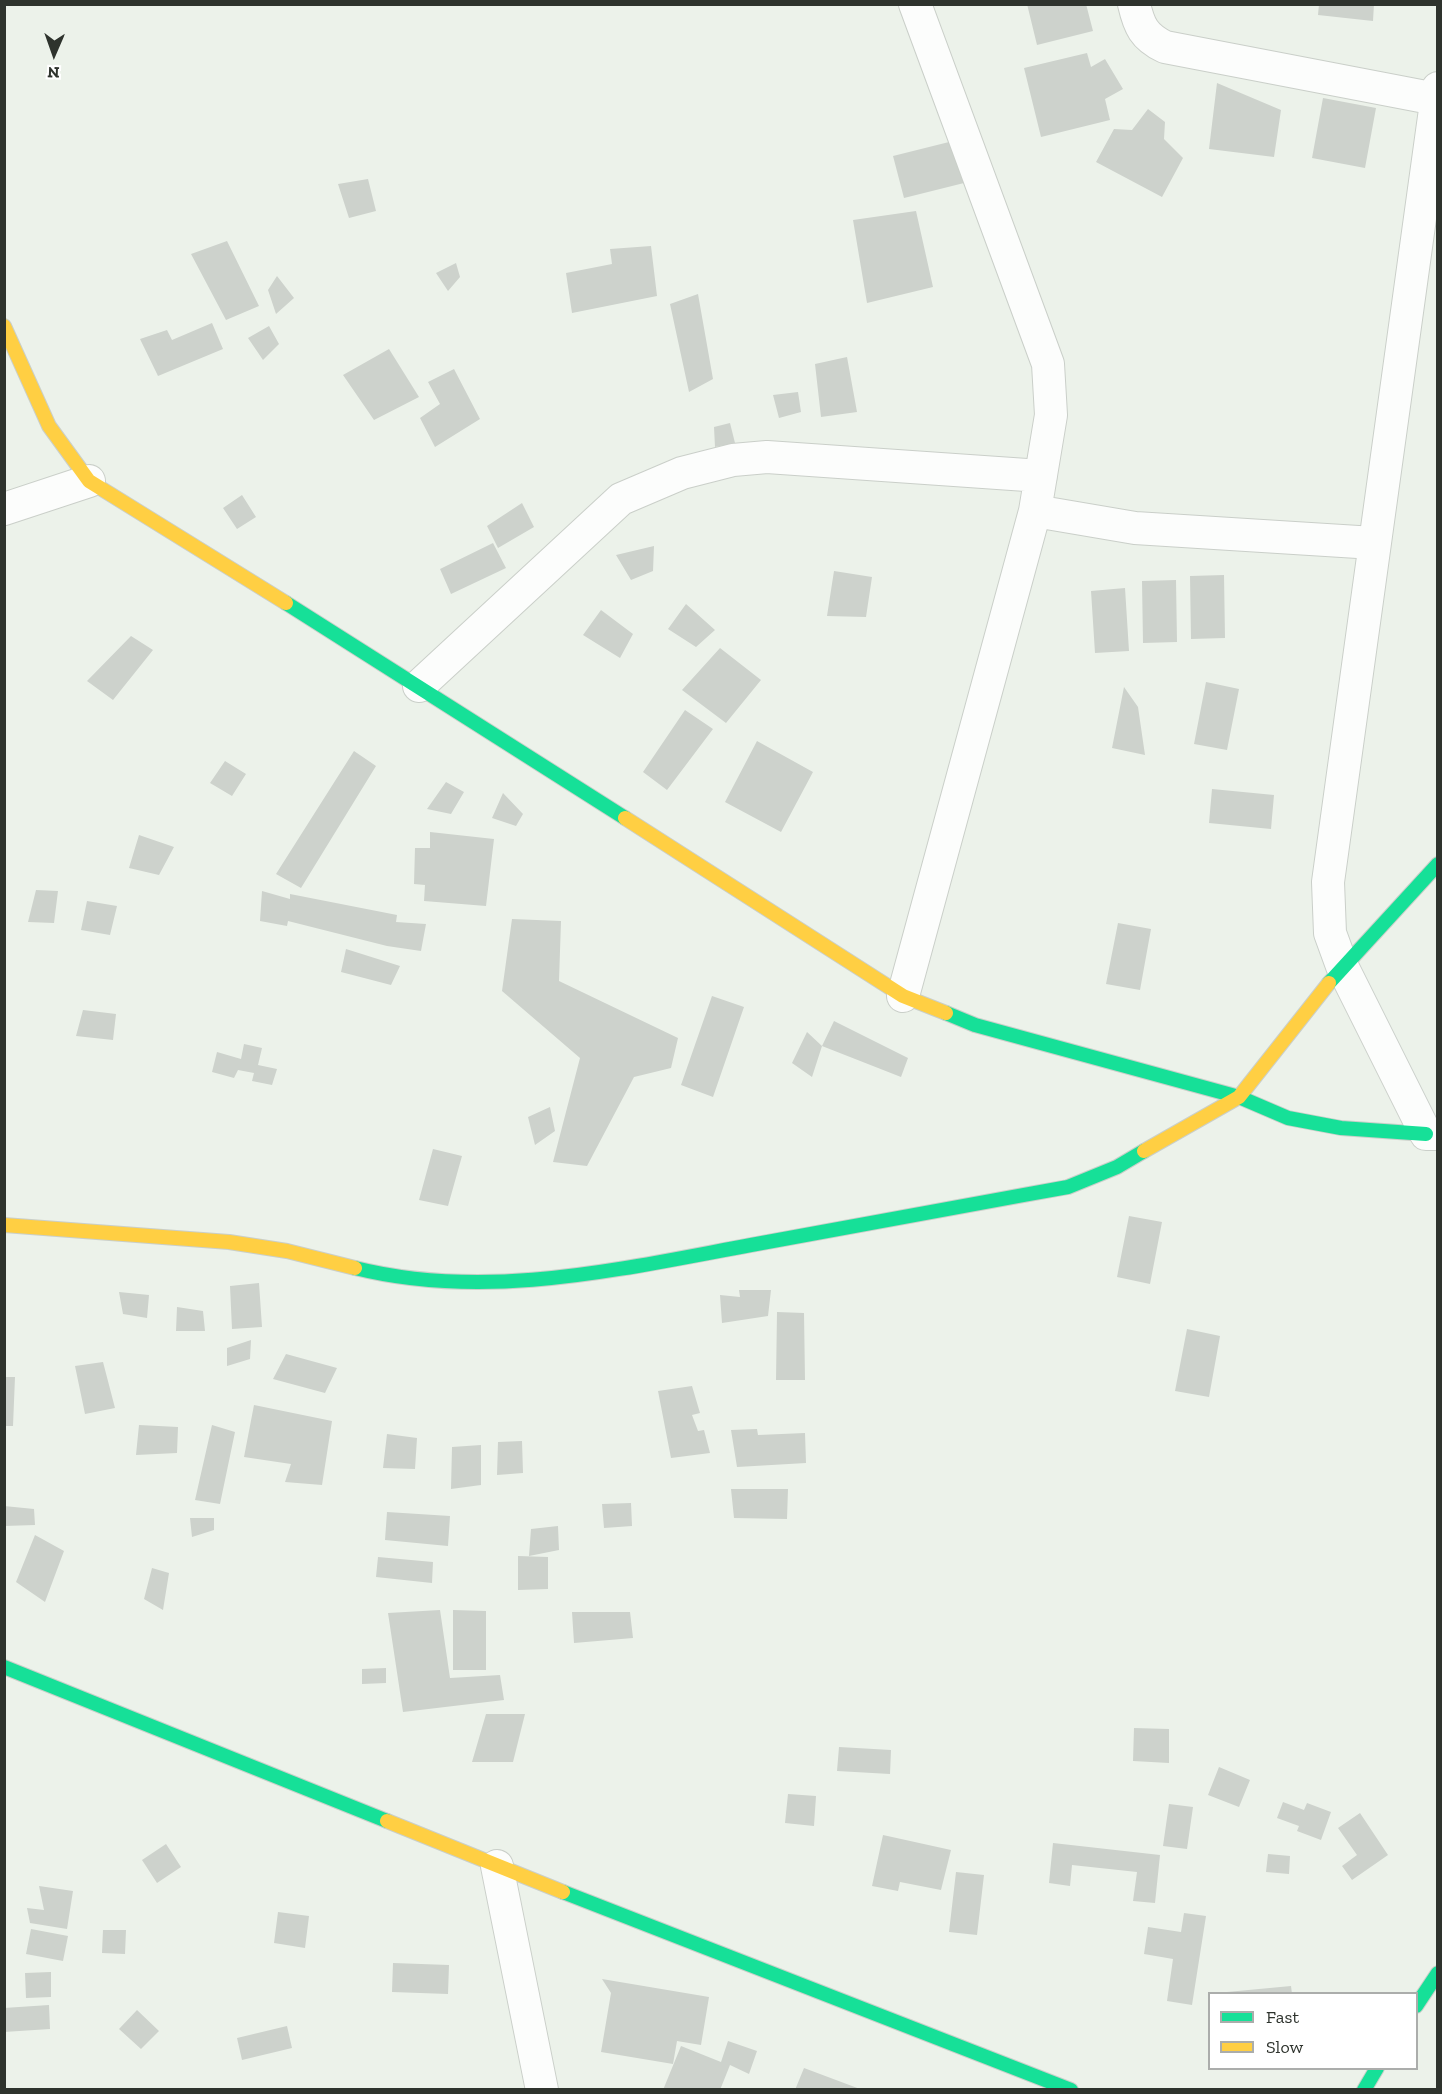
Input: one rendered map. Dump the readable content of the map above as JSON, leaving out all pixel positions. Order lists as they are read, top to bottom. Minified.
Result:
{"legend":["Fast","Slow"],"north":"bottom"}
